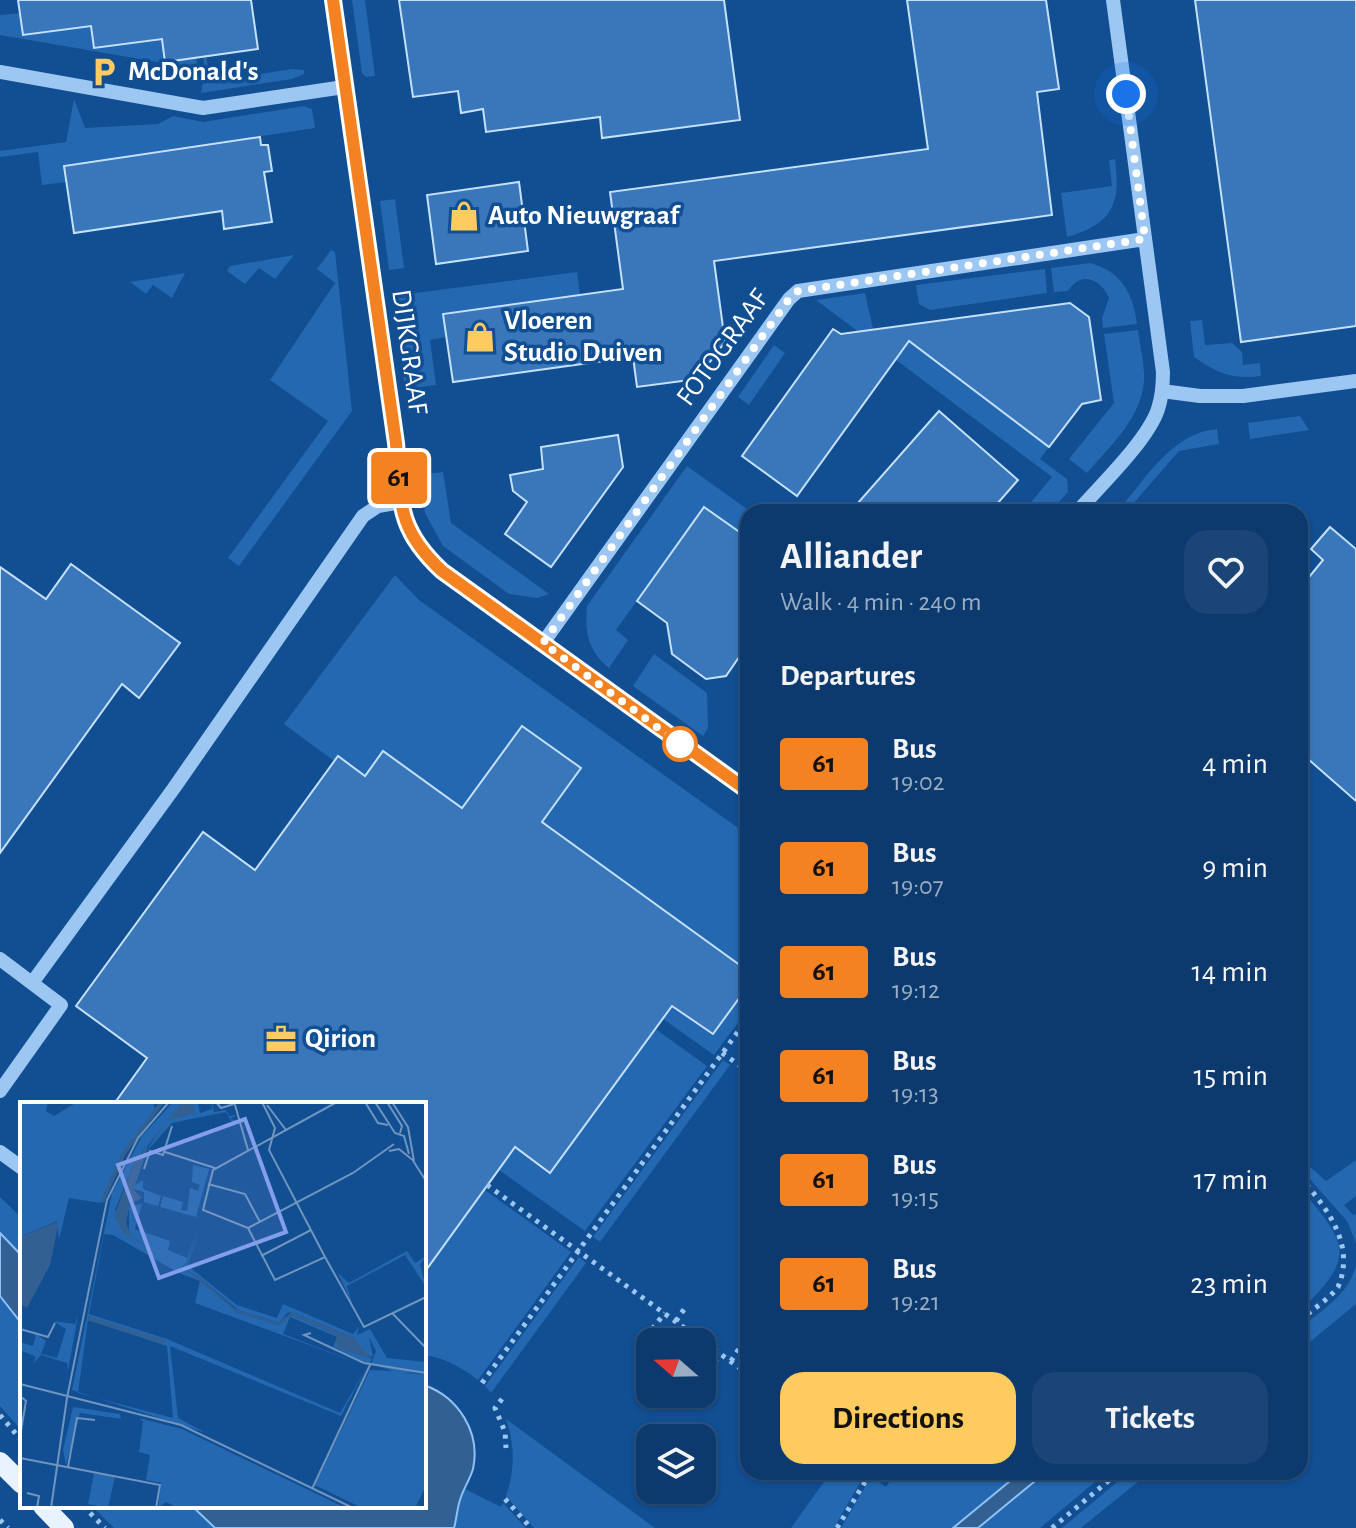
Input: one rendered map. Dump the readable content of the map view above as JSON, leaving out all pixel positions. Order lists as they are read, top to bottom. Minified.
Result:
{"streets":{"street":["FOTOGRAAF","DIJKGRAAF"]},"crossings":[["FOTOGRAAF","DIJKGRAAF"]],"places":{"parking":["McDonald's"],"shop":["Auto Nieuwgraaf","Vloeren Studio Duiven"],"office":["Qirion"]},"lines":["bus line 61"],"north":"left","page":{"on_map":"61","heading":[["Alliander","Walk · 4 min · 240 m"],"Departures"],"list":[{"mark":"61","name":"Bus","note":"19:02","value":"4 min"},{"mark":"61","name":"Bus","note":"19:07","value":"9 min"},{"mark":"61","name":"Bus","note":"19:12","value":"14 min"},{"mark":"61","name":"Bus","note":"19:13","value":"15 min"},{"mark":"61","name":"Bus","note":"19:15","value":"17 min"},{"mark":"61","name":"Bus","note":"19:21","value":"23 min"}],"buttons":["Directions","Tickets"]}}
